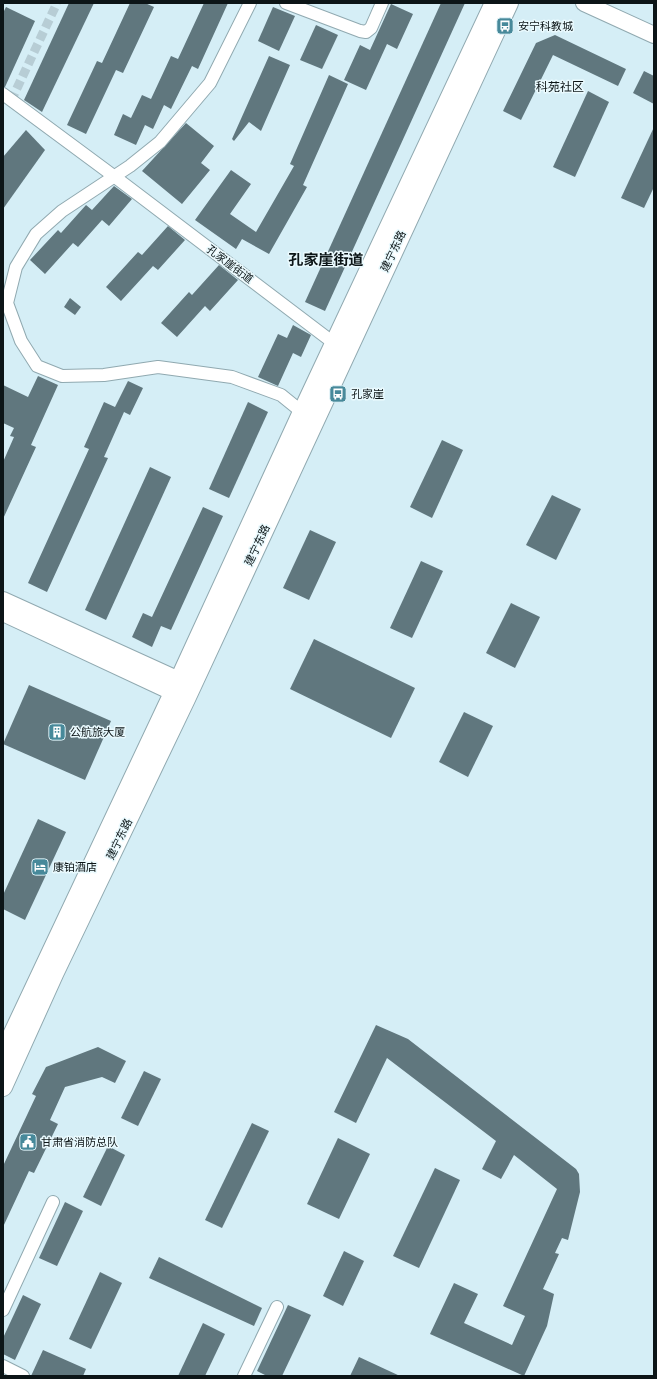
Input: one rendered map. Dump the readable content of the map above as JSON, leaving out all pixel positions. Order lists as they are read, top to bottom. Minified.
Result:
{"streets":{"main road":["建宁东路"],"street":["孔家崖街道"]},"crossings":[["建宁东路","孔家崖街道"]],"districts":["科苑社区","孔家崖街道"],"places":{"bus stop":["安宁科教城","孔家崖"],"building":["公航旅大厦"],"hotel":["康铂酒店"],"public building":["甘肃省消防总队"]}}
